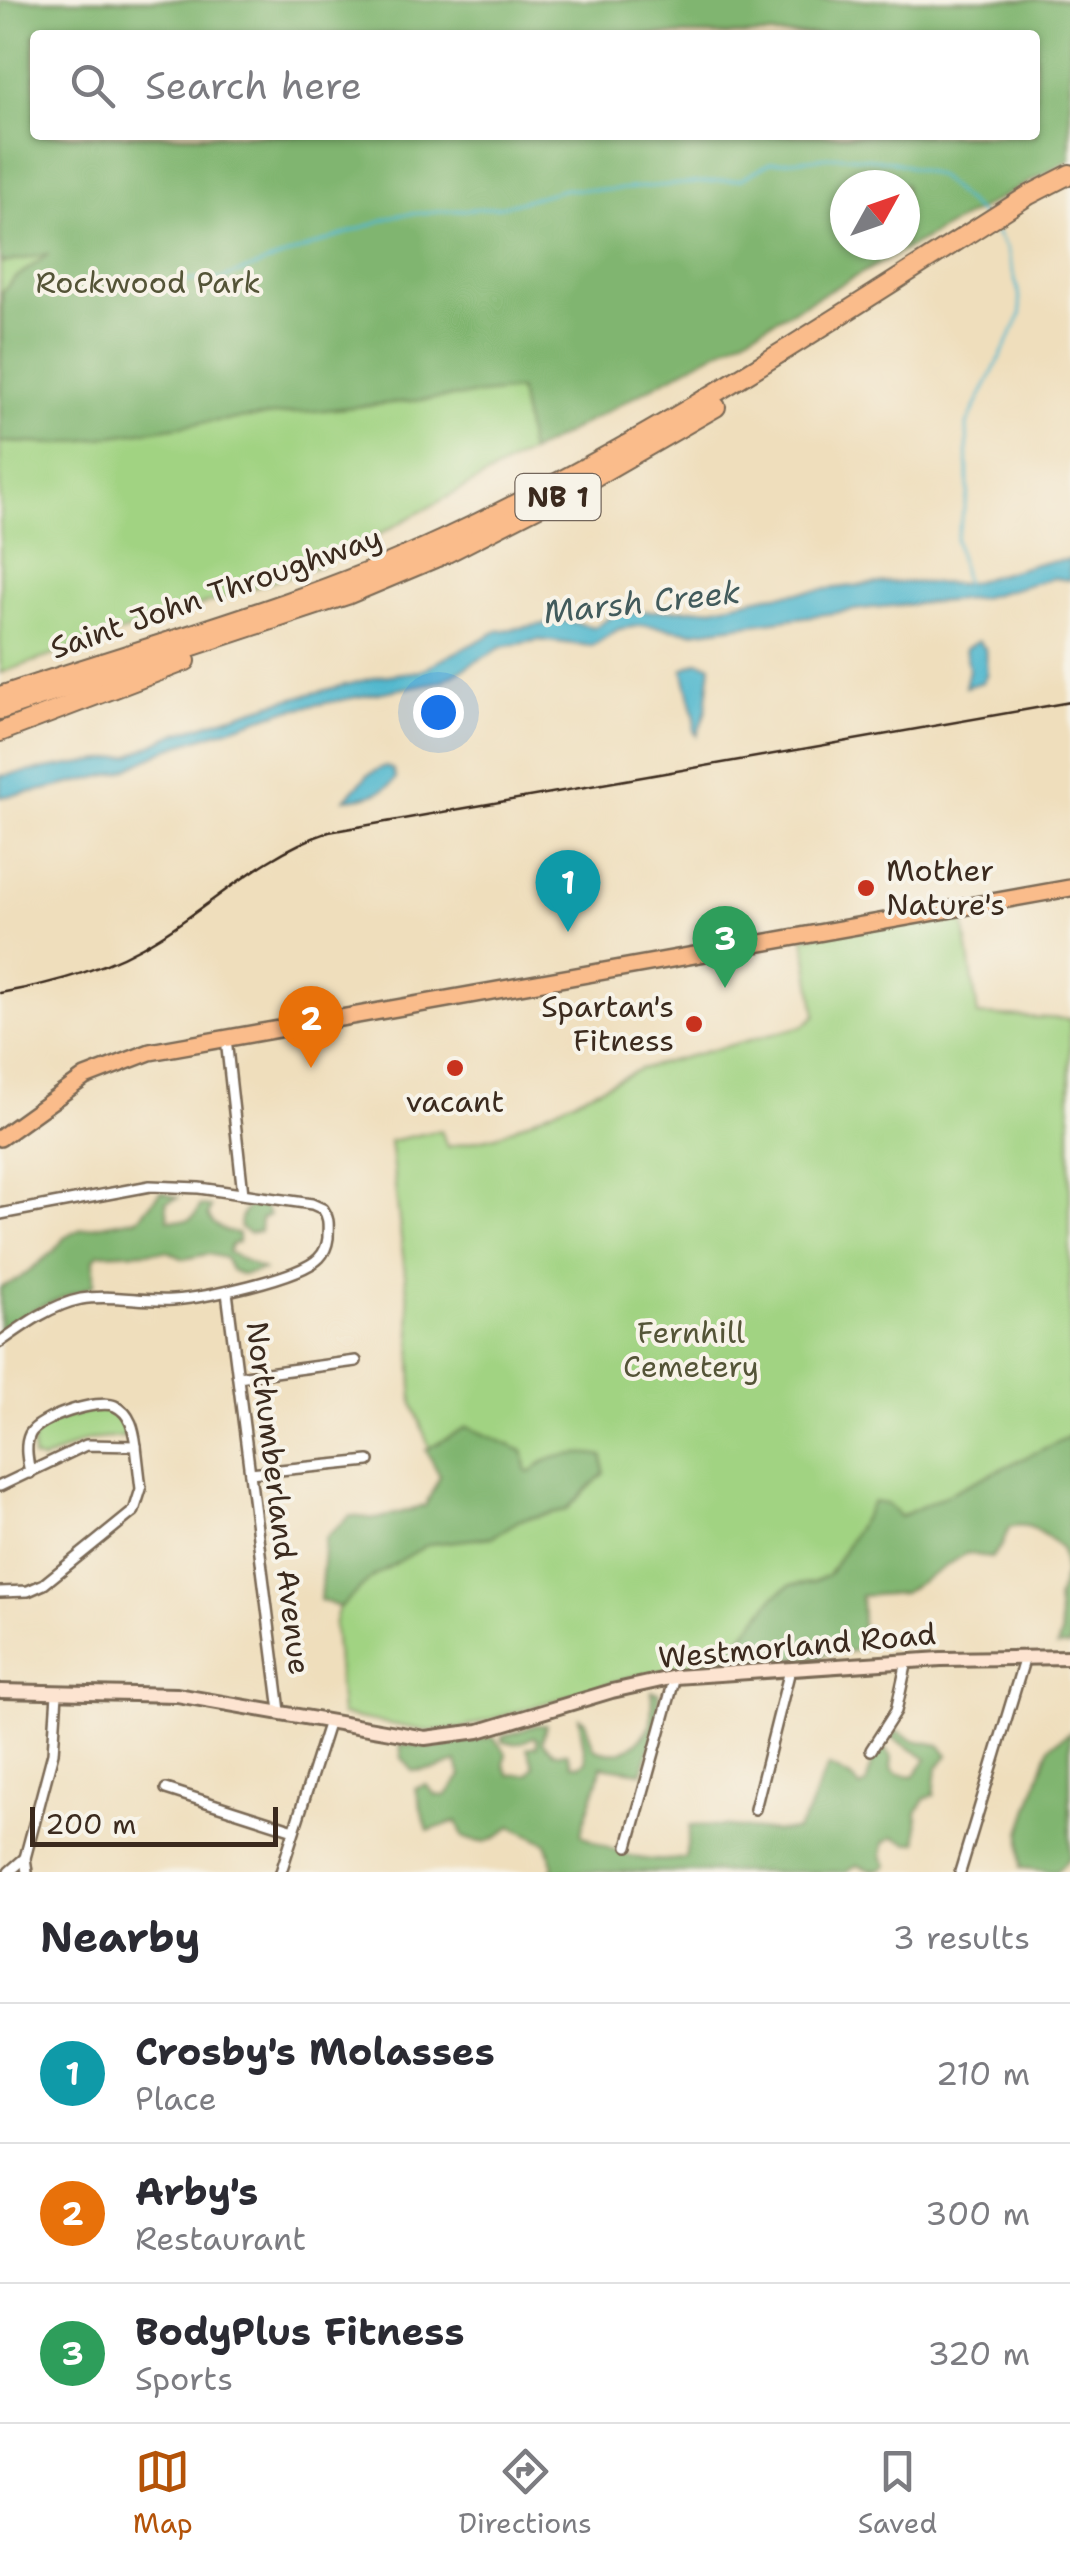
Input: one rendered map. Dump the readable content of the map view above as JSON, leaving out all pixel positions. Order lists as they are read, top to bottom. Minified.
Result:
{"streets":{"highway":["NB 1","Saint John Throughway"],"street":["Northumberland Avenue","Westmorland Road"]},"crossings":[["Northumberland Avenue","Westmorland Road"]],"water":["Marsh Creek"],"parks":["Rockwood Park","Fernhill Cemetery"],"places":["Mother Nature's","Spartan's Fitness","vacant"],"scale_bar":"200 m","north":"top right","page":{"search":"Search here","pins":["1","3","2"],"scale":"200 m","heading":["Nearby","3 results"],"list":[{"mark":"1","name":"Crosby's Molasses","note":"Place","value":"210 m"},{"mark":"2","name":"Arby's","note":"Restaurant","value":"300 m"},{"mark":"3","name":"BodyPlus Fitness","note":"Sports","value":"320 m"}],"nav":["Map","Directions","Saved"]}}
